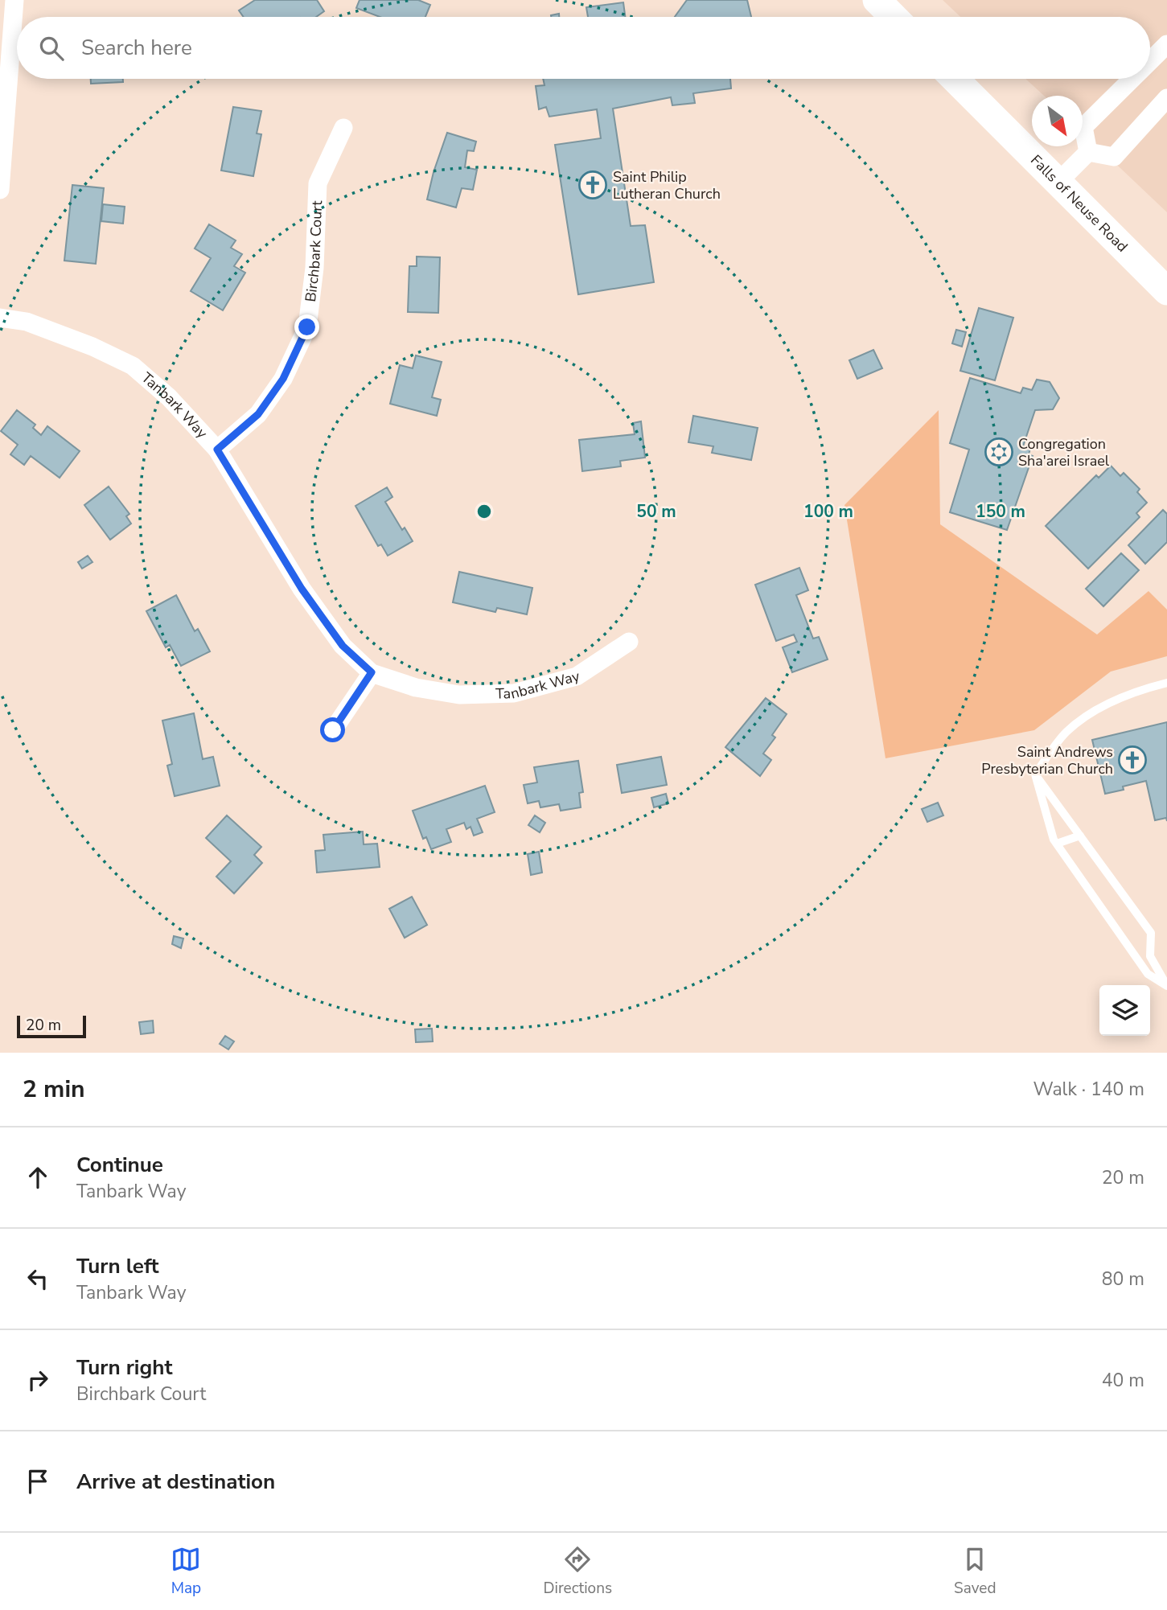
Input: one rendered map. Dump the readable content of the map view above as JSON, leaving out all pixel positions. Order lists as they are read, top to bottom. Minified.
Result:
{"streets":{"main road":["Falls of Neuse Road"],"street":["Birchbark Court","Tanbark Way"]},"crossings":[["Birchbark Court","Tanbark Way"]],"places":{"church":["Saint Philip Lutheran Church","Saint Andrews Presbyterian Church"],"synagogue":["Congregation Sha'arei Israel"]},"scale_bar":"20 m","north":"bottom right","page":{"search":"Search here","scale":"20 m","heading":["2 min","Walk · 140 m"],"list":[["Continue","Tanbark Way","20 m"],["Turn left","Tanbark Way","80 m"],["Turn right","Birchbark Court","40 m"],"Arrive at destination"],"nav":["Map","Directions","Saved"]},"rings":["50 m","100 m","150 m"]}
